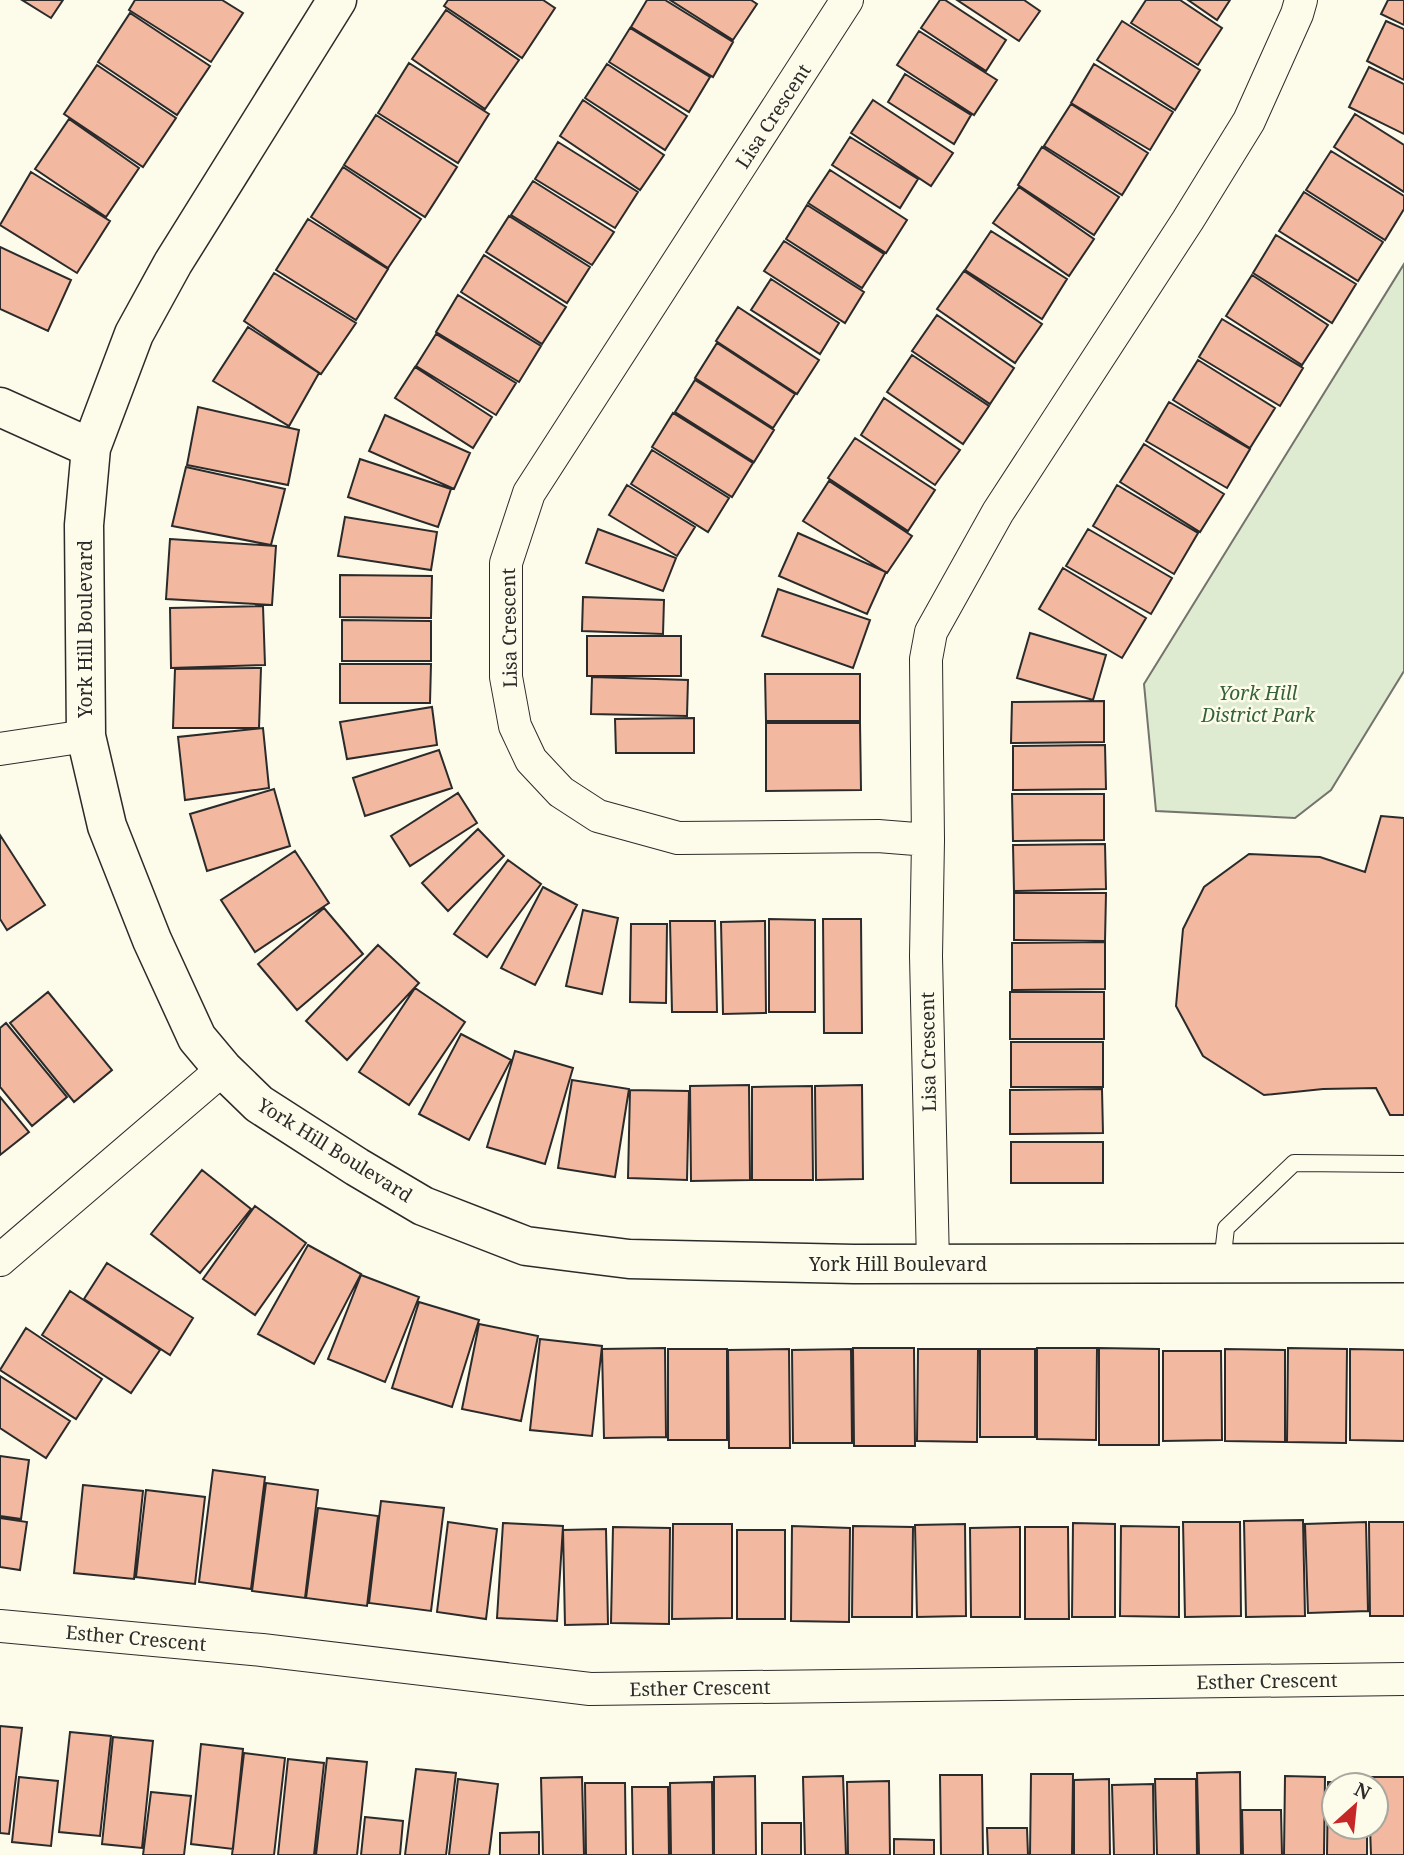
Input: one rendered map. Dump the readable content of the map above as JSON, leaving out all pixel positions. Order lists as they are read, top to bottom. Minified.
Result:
{"streets":{"street":["Lisa Crescent","York Hill Boulevard","Esther Crescent"]},"crossings":[["Lisa Crescent","York Hill Boulevard"]],"parks":["York Hill District Park"],"north":"top right"}
